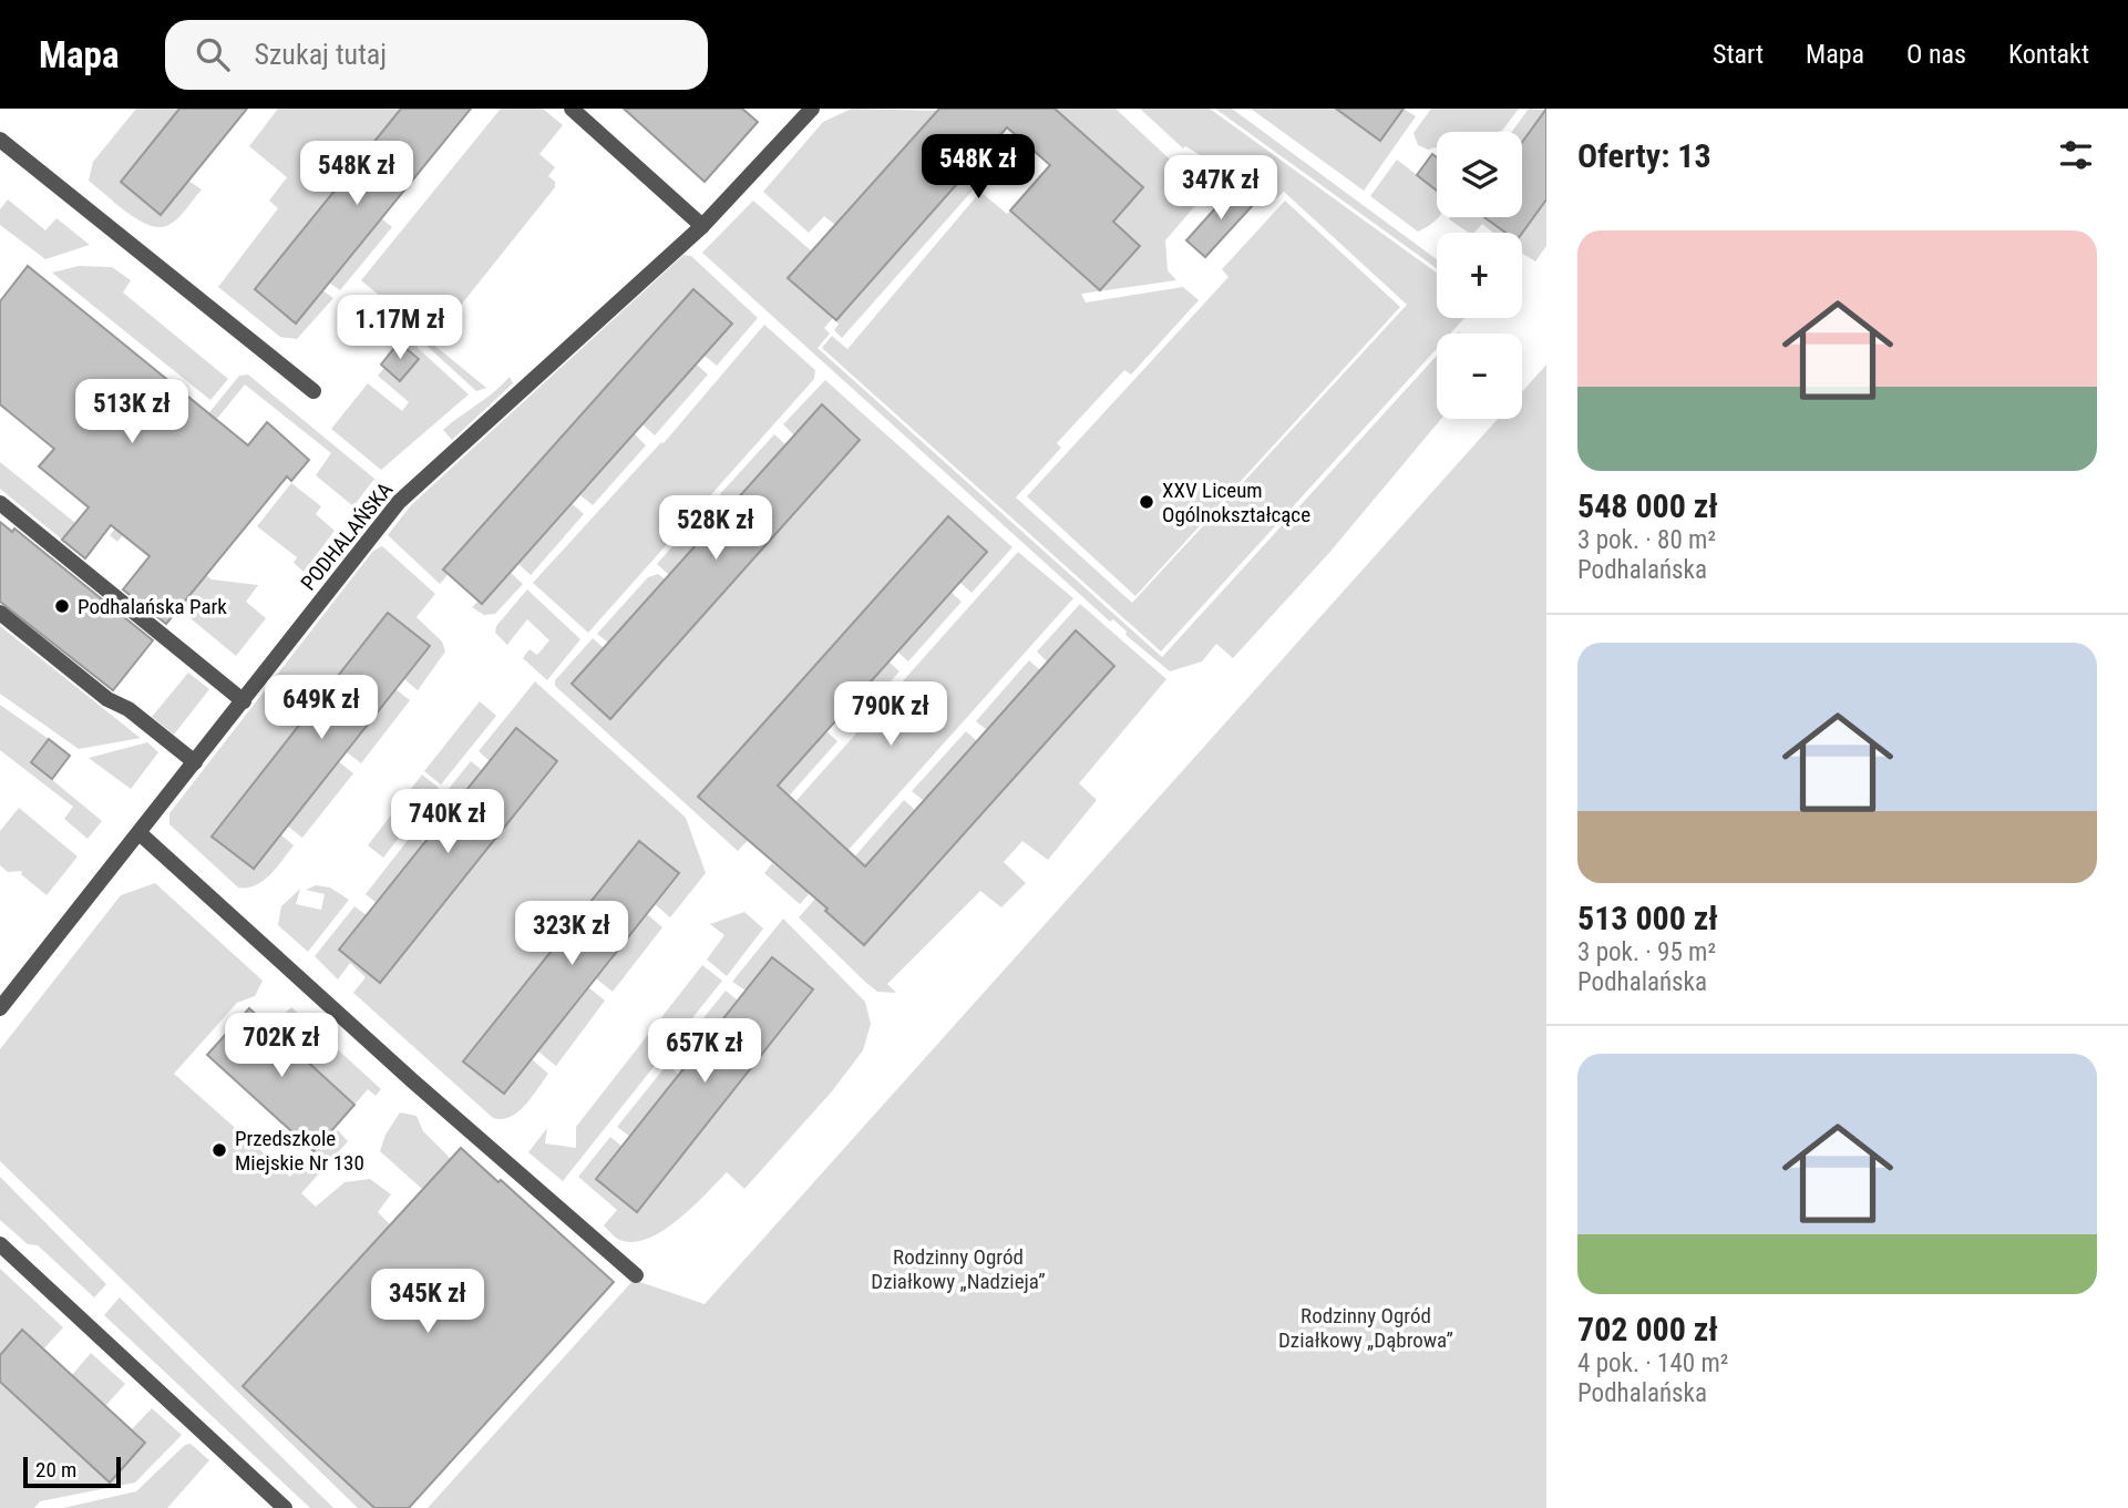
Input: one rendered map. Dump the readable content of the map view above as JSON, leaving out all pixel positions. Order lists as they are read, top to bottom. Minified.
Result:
{"streets":{"street":["PODHALAŃSKA"]},"parks":["Rodzinny Ogród Działkowy „Nadzieja”","Rodzinny Ogród Działkowy „Dąbrowa”"],"places":["XXV Liceum Ogólnokształcące","Podhalańska Park","Przedszkole Miejskie Nr 130"],"scale_bar":"20 m","page":{"header":"Mapa","search":"Szukaj tutaj","nav":["Start","Mapa","O nas","Kontakt"],"heading":"Oferty: 13","map_buttons":["+","−"],"price":["548K zł","548K zł","347K zł","1.17M zł","513K zł","528K zł","649K zł","790K zł","740K zł","323K zł","702K zł","657K zł","345K zł"],"list":[{"name":"548 000 zł","note":"3 pok. · 80 m² · Podhalańska"},{"name":"513 000 zł","note":"3 pok. · 95 m² · Podhalańska"},{"name":"702 000 zł","note":"4 pok. · 140 m² · Podhalańska"}],"scale":"20 m"}}
